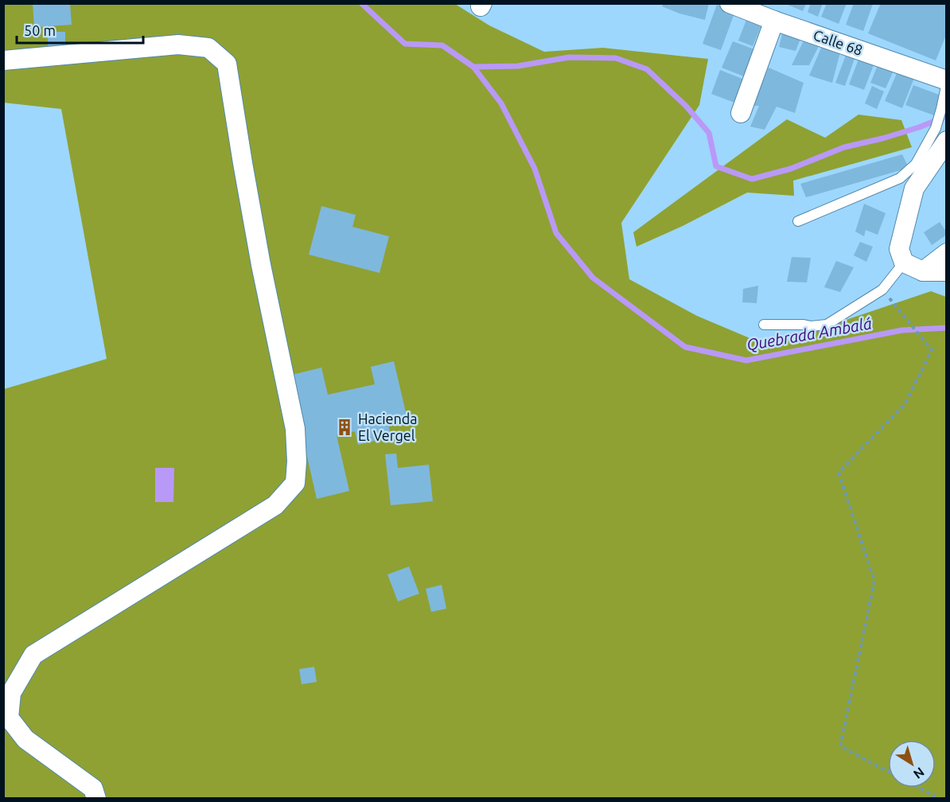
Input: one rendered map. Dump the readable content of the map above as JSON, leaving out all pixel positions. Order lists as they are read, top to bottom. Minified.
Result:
{"streets":{"street":["Calle 68"]},"water":["Quebrada Ambalá"],"places":{"building":["Hacienda El Vergel"]},"scale_bar":"50 m","north":"bottom right"}
